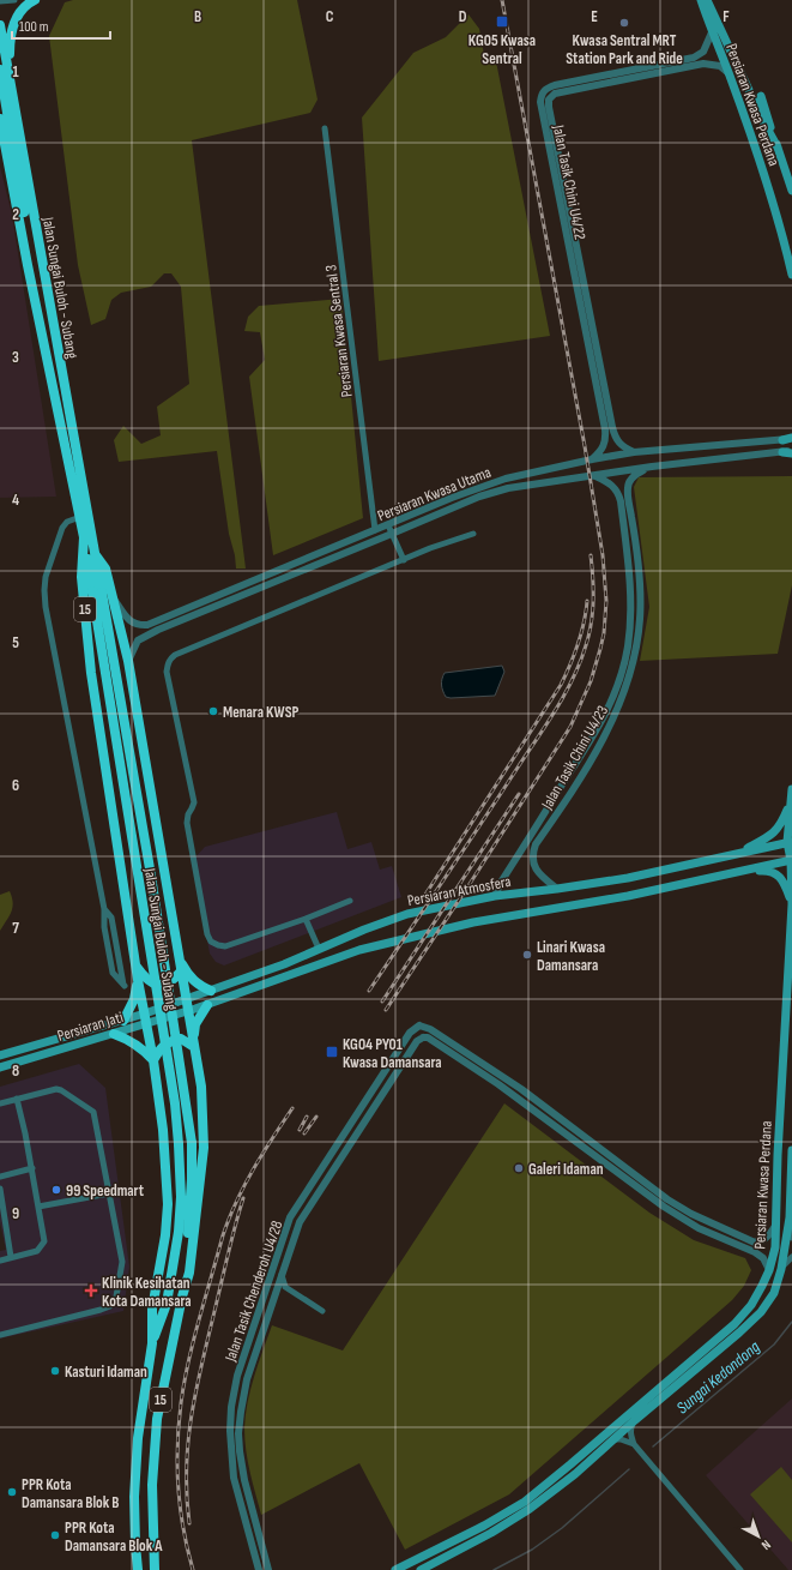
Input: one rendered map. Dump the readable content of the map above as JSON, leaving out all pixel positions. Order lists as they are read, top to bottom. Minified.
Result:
{"streets":{"highway":["Jalan Sungai Buloh - Subang","15"],"main road":["Persiaran Kwasa Perdana","Persiaran Atmosfera","Persiaran Jati"],"street":["Jalan Tasik Chini U4/22","Persiaran Kwasa Sentral 3","Persiaran Kwasa Utama","Jalan Tasik Chini U4/23","Jalan Tasik Chenderoh U4/28"]},"crossings":[["Persiaran Kwasa Perdana","Persiaran Atmosfera"],["Jalan Tasik Chini U4/22","Persiaran Kwasa Utama"],["Jalan Sungai Buloh - Subang","Persiaran Kwasa Utama"],["Jalan Sungai Buloh - Subang","Persiaran Atmosfera"],["Jalan Sungai Buloh - Subang","Persiaran Jati"],["Persiaran Kwasa Sentral 3","Persiaran Kwasa Utama"],["Persiaran Kwasa Utama","Jalan Tasik Chini U4/23"],["Jalan Tasik Chini U4/23","Persiaran Atmosfera"],["Persiaran Atmosfera","Persiaran Jati"]],"water":["Sungai Kedondong"],"places":{"transit":["KG05 Kwasa Sentral","KG04 PY01 Kwasa Damansara"],"other":["Kwasa Sentral MRT Station Park and Ride","Menara KWSP","Linari Kwasa Damansara","Galeri Idaman","99 Speedmart","Kasturi Idaman","PPR Kota Damansara Blok B","PPR Kota Damansara Blok A"],"health":["Klinik Kesihatan Kota Damansara"]},"scale_bar":"100 m","north":"bottom right","grid":{"columns":["B","C","D","E","F"],"rows":["1","2","3","4","5","6","7","8","9"]}}
